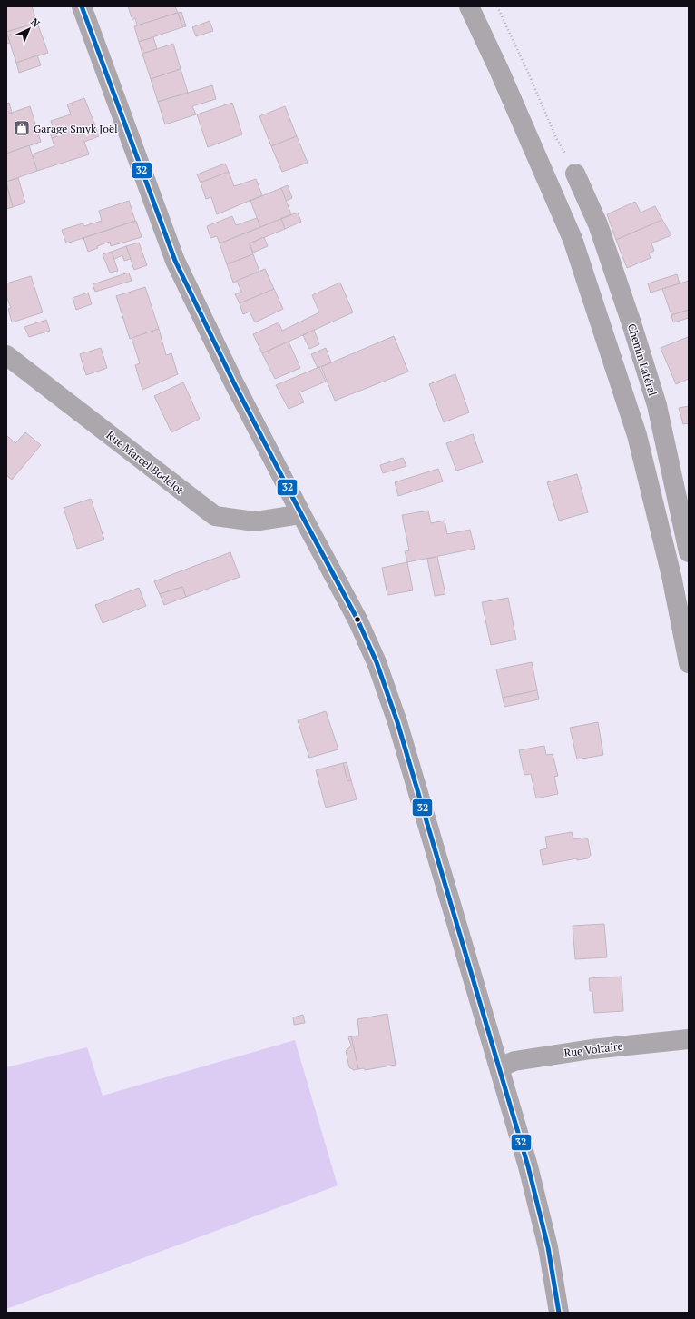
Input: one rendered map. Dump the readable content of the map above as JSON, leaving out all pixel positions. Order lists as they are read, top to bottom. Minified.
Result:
{"streets":{"street":["Chemin Latéral","Rue Marcel Bodelot","Rue Voltaire"]},"places":{"shop":["Garage Smyk Joël"]},"lines":["transit line 32"],"north":"top right"}
